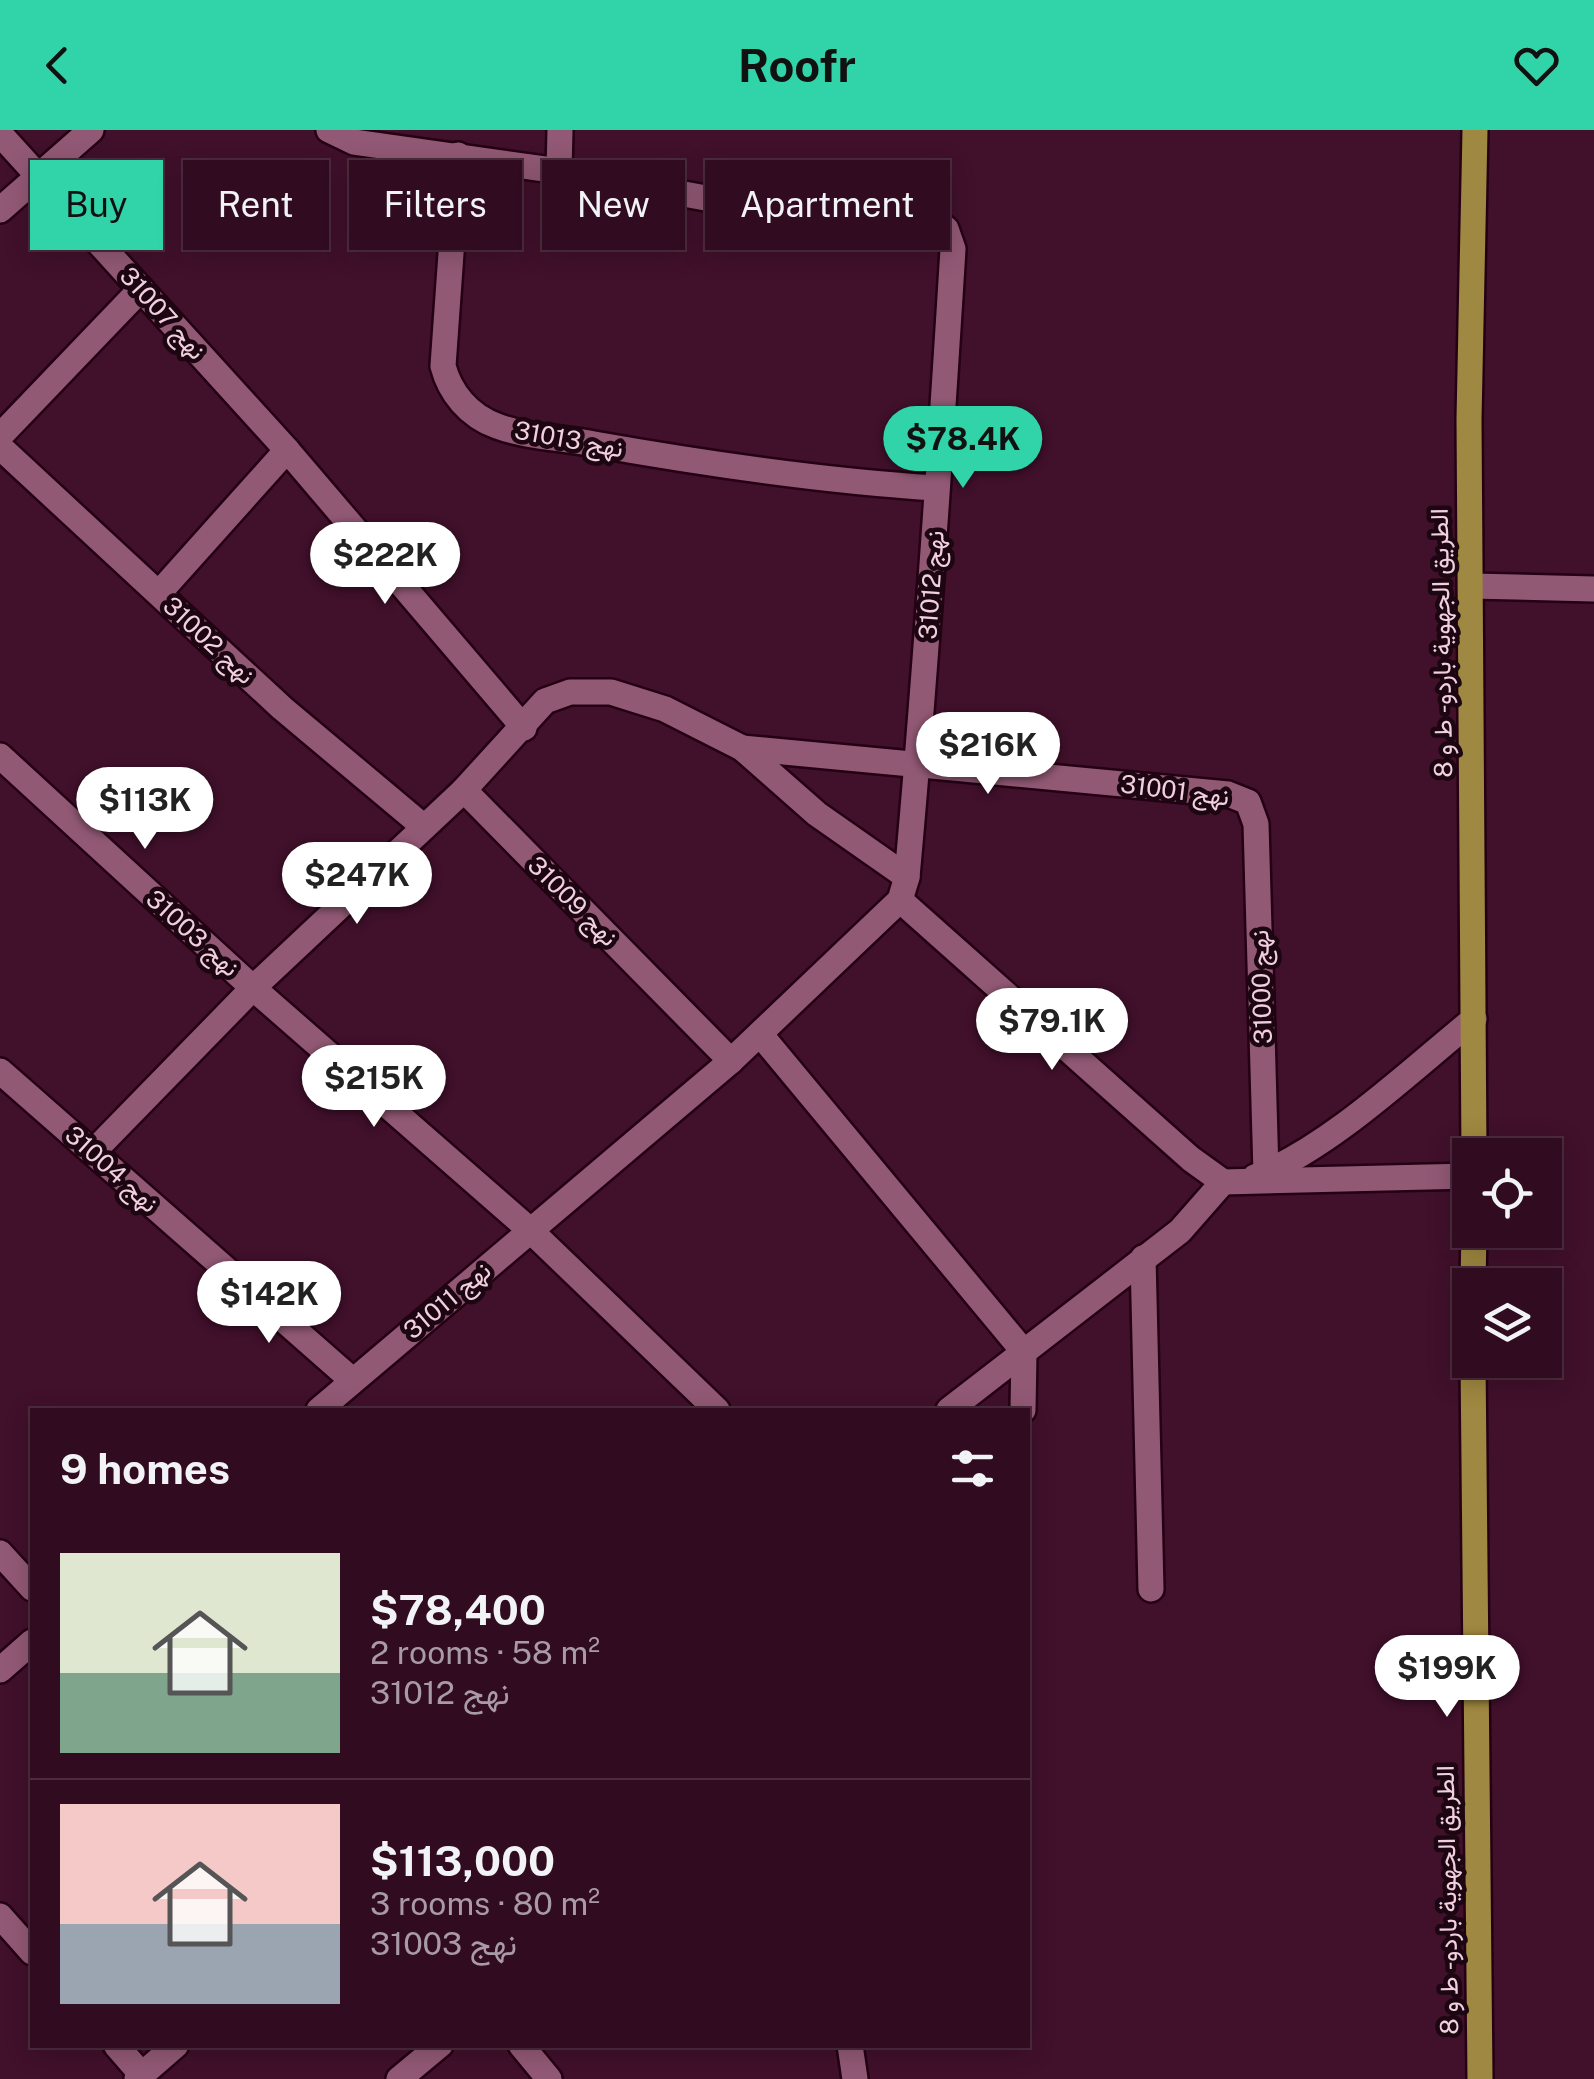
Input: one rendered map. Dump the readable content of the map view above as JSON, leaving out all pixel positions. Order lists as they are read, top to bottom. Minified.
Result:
{"streets":{"main road":["الطريق الجهوية باردو - ط و 8"],"street":["نهج 31007","نهج 31013","نهج 31012","نهج 31002","نهج 31001","نهج 31009","نهج 31003","نهج 31000","نهج 31004","نهج 31011"]},"crossings":[["نهج 31013","نهج 31012"],["نهج 31012","نهج 31001"],["نهج 31001","نهج 31000"],["نهج 31003","نهج 31011"],["نهج 31004","نهج 31011"]],"page":{"header":"Roofr","chip":["Buy","Rent","Filters","New","Apartment"],"price":["$78.4K","$222K","$216K","$113K","$247K","$79.1K","$215K","$142K","$199K"],"heading":"9 homes","list":[{"name":"$78,400","note":"2 rooms · 58 m² · نهج 31012"},{"name":"$113,000","note":"3 rooms · 80 m² · نهج 31003"}]}}
